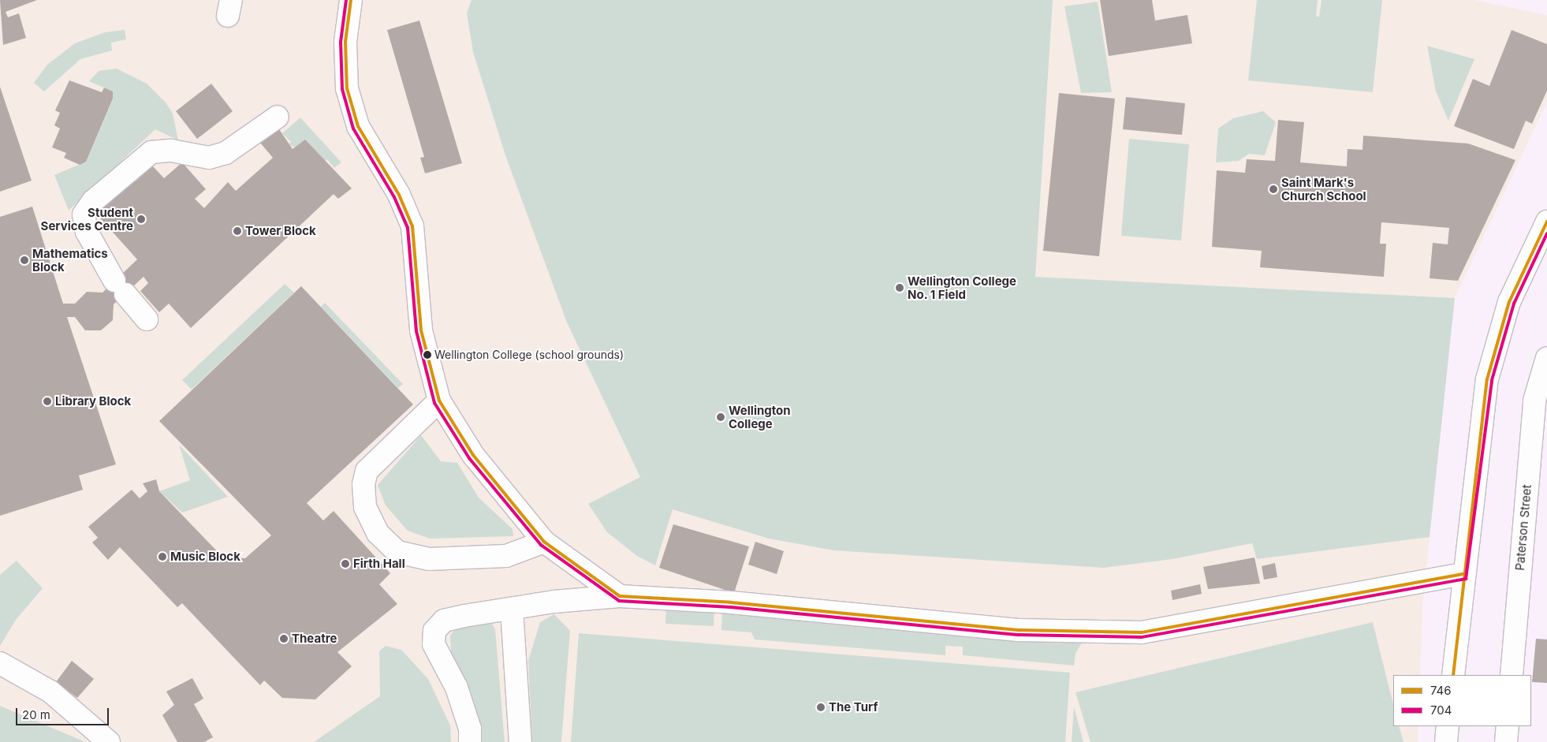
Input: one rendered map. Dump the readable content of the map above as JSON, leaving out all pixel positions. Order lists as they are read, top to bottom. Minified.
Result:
{"streets":{"main road":["Paterson Street"]},"places":["Saint Mark's Church School","Student Services Centre","Tower Block","Mathematics Block","Wellington College No. 1 Field","Wellington College (school grounds)","Library Block","Wellington College","Music Block","Firth Hall","Theatre","The Turf"],"lines":["transit line 746","transit line 704"],"legend":["746","704"],"scale_bar":"20 m"}
